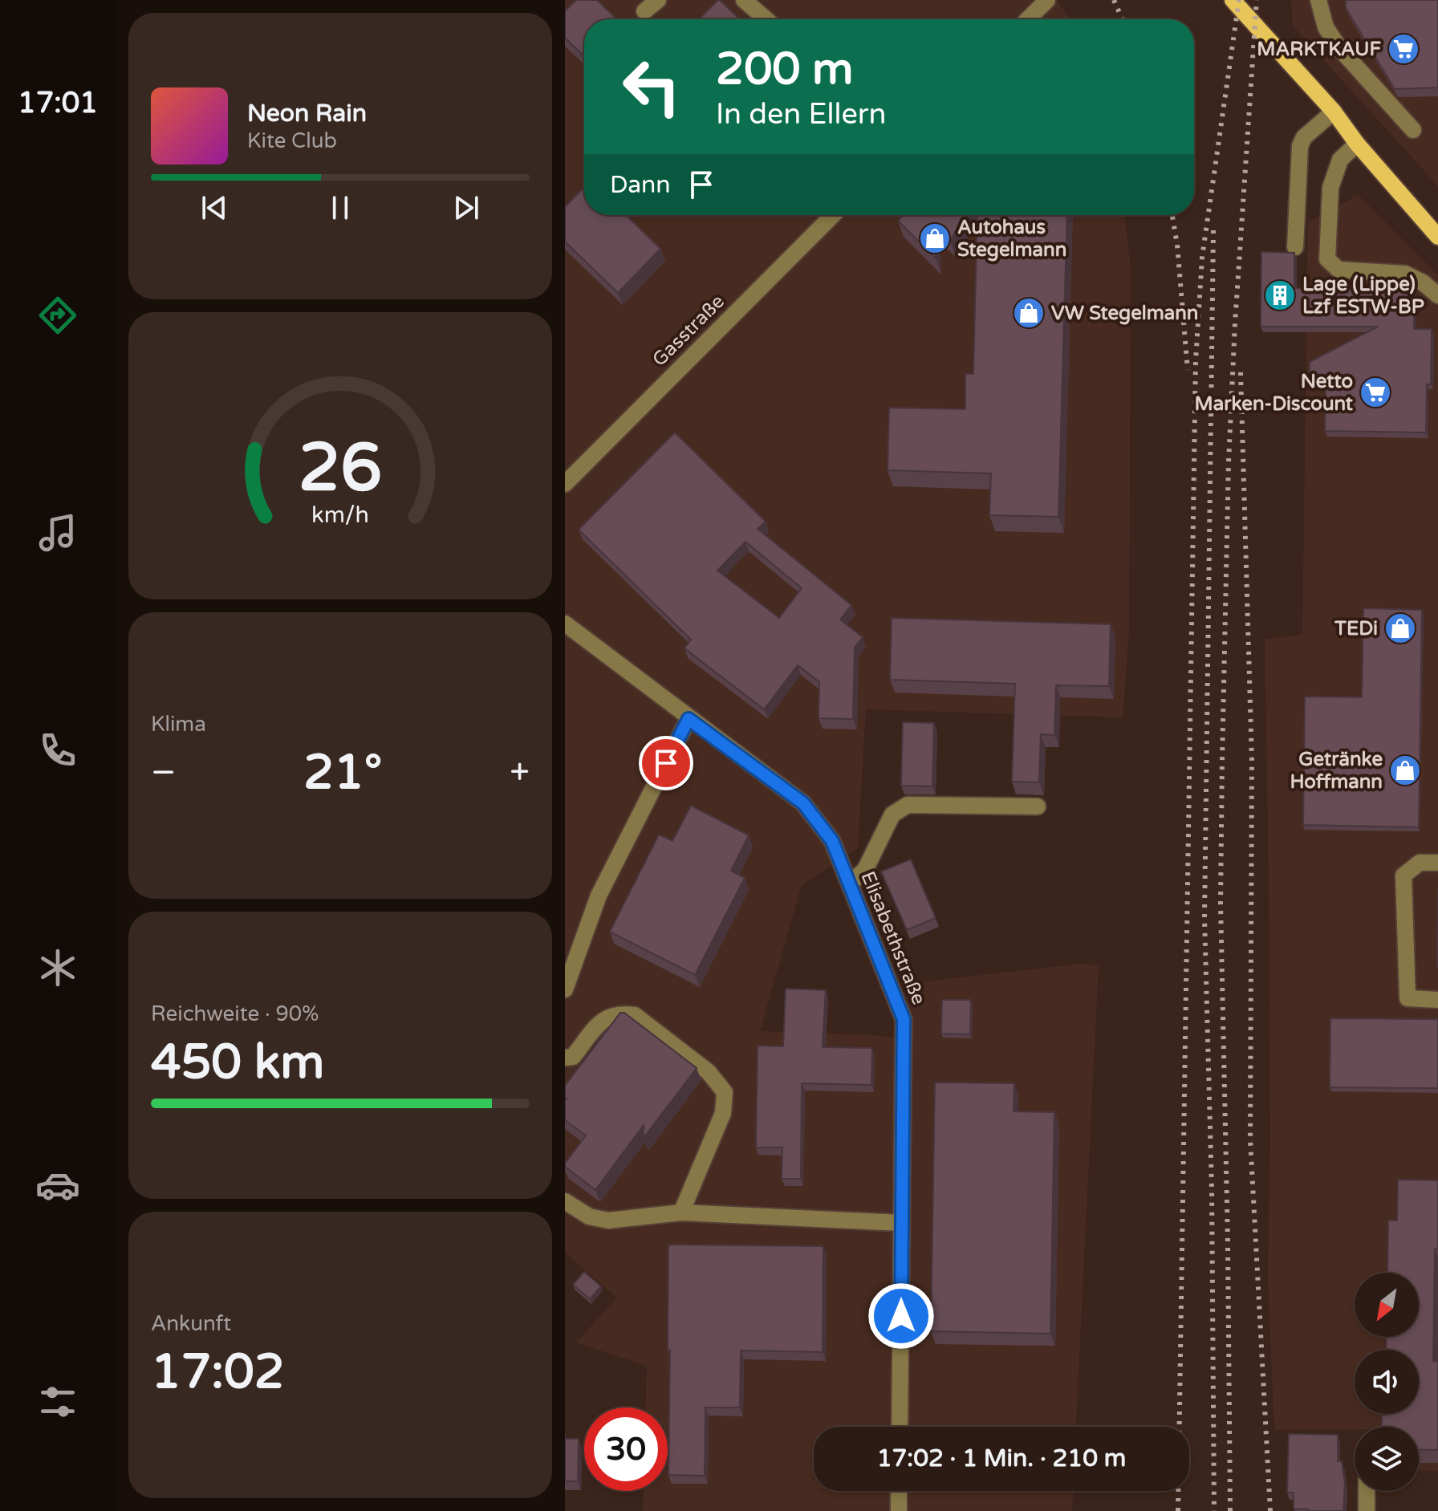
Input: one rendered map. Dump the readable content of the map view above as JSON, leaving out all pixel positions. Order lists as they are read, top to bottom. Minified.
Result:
{"streets":{"street":["Gasstraße","Elisabethstraße"]},"places":{"supermarket":["MARKTKAUF","Netto Marken-Discount"],"shop":["Autohaus Stegelmann","VW Stegelmann","TEDi","Getränke Hoffmann"],"building":["Lage (Lippe) Lzf ESTW-BP"]},"north":"bottom left","page":{"tabs":"17:01","turn":["200 m","In den Ellern"],"song":["Neon Rain","Kite Club"],"then":"Dann","tile":["Klima",["Reichweite · 90%","450 km"],["Ankunft","17:02"]],"heat":["−","21°","+"],"limit":"30","trip":"17:02 · 1 Min. · 210 m","gauge":["26","km/h"]}}
